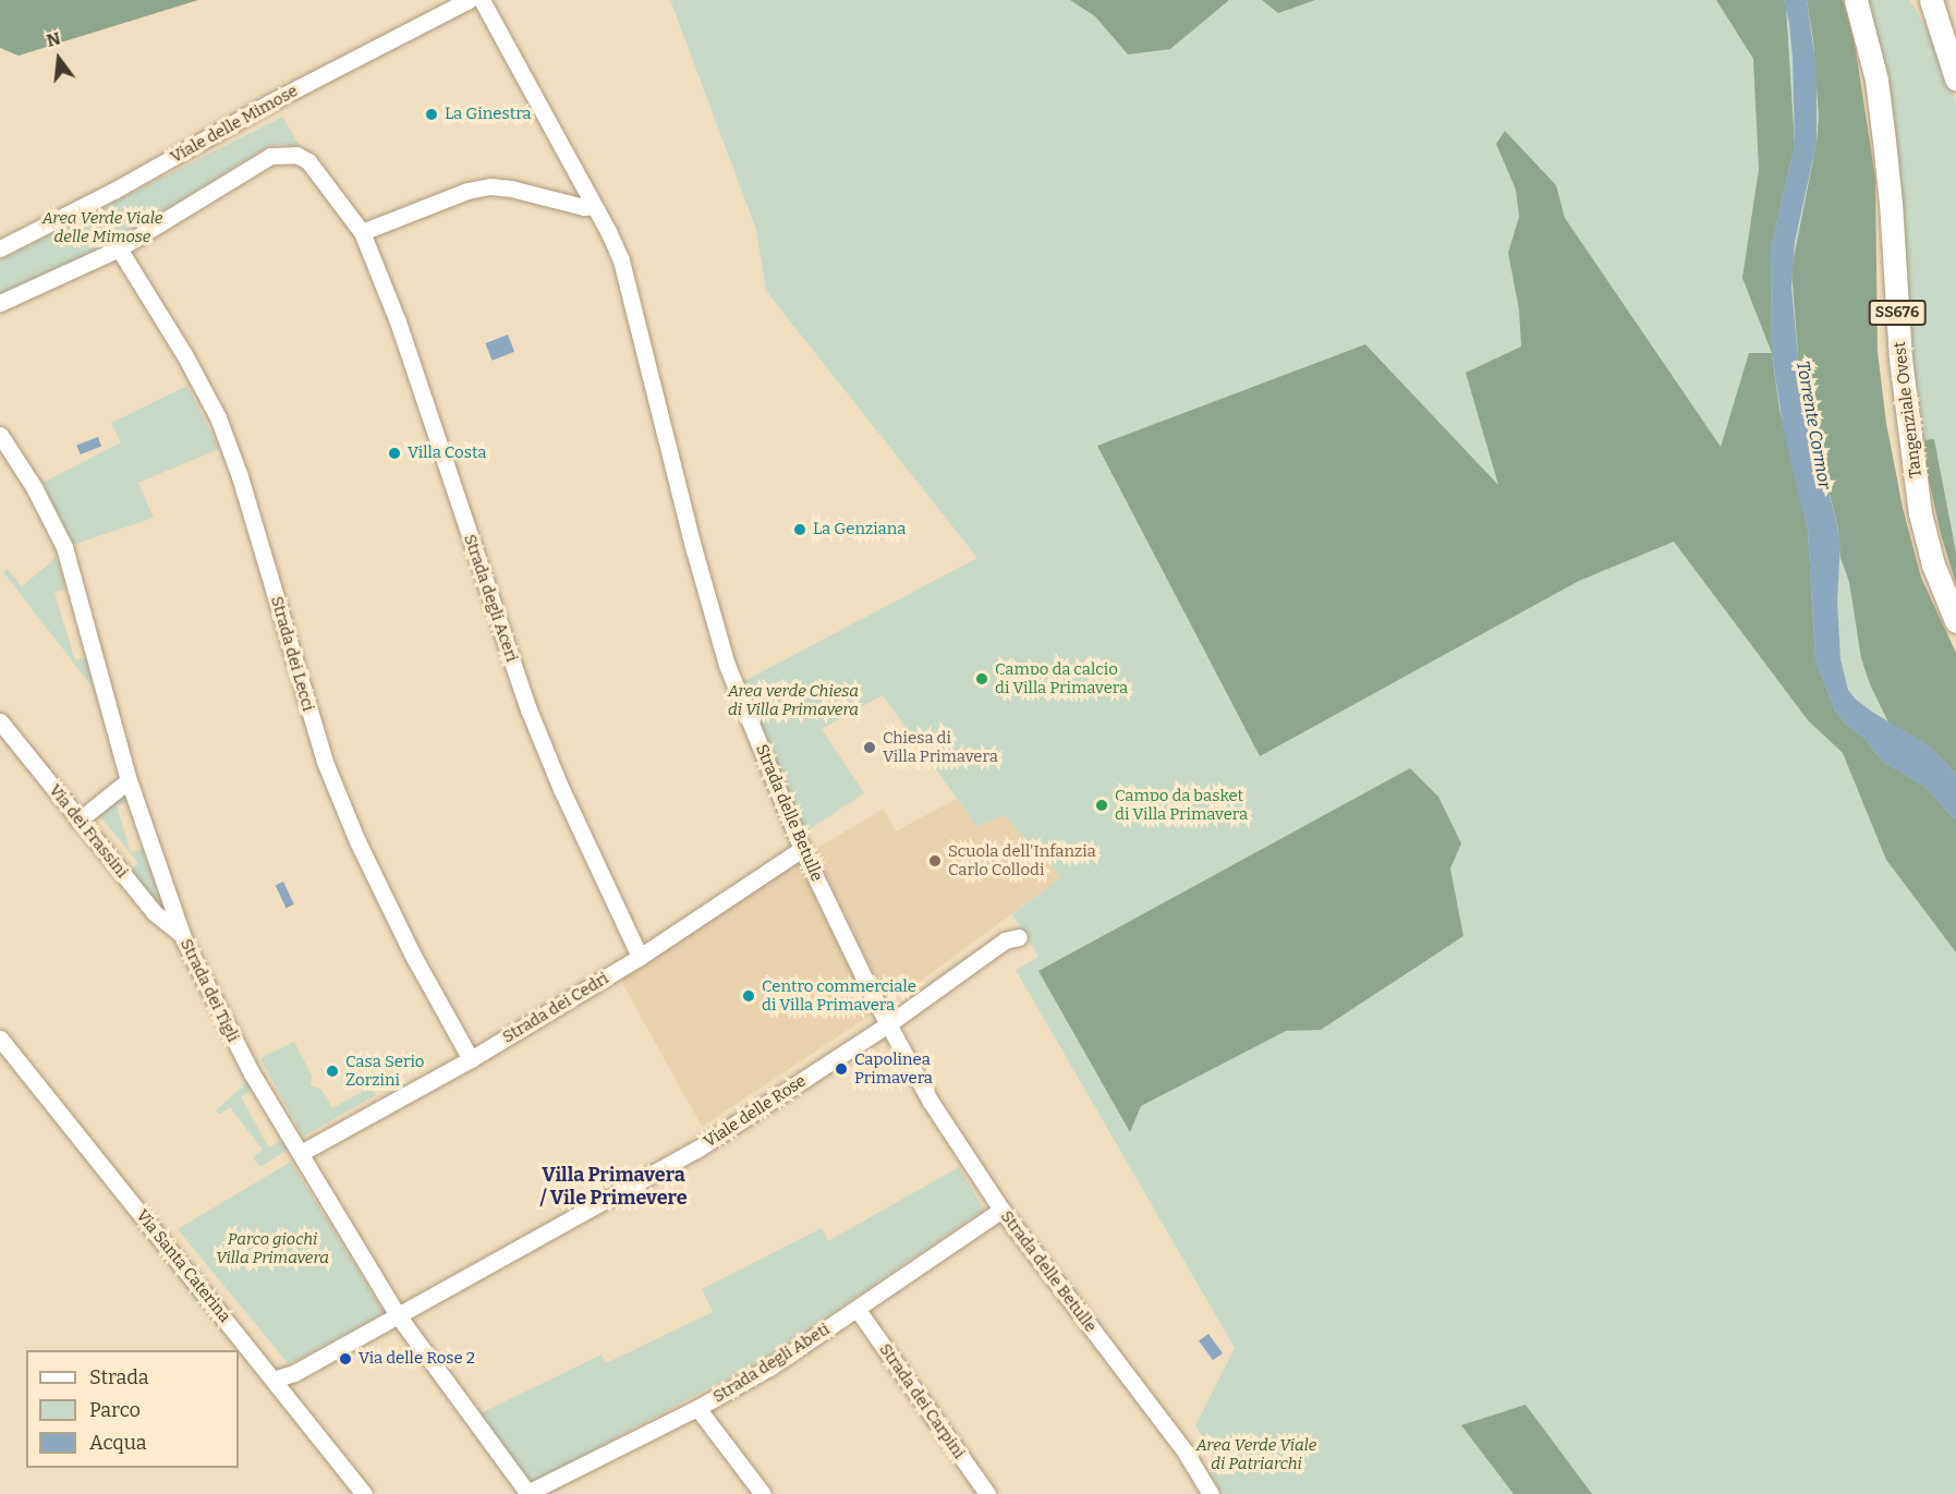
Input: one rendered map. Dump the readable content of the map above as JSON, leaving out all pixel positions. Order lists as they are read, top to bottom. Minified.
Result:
{"streets":{"highway":["SS676","Tangenziale Ovest"],"street":["Viale delle Mimose","Strada degli Aceri","Strada dei Lecci","Strada delle Betulle","Via dei Frassini","Strada dei Tigli","Strada dei Cedri","Viale delle Rose","Via Santa Caterina","Strada degli Abeti","Strada dei Carpini"]},"crossings":[["Strada degli Aceri","Strada dei Lecci"],["Strada degli Aceri","Strada dei Cedri"],["Strada dei Lecci","Strada dei Cedri"],["Strada delle Betulle","Strada dei Cedri"],["Strada delle Betulle","Viale delle Rose"],["Strada delle Betulle","Strada degli Abeti"],["Via dei Frassini","Strada dei Tigli"],["Strada dei Tigli","Strada dei Cedri"],["Strada dei Tigli","Viale delle Rose"],["Strada dei Tigli","Strada degli Abeti"],["Viale delle Rose","Via Santa Caterina"],["Strada degli Abeti","Strada dei Carpini"]],"districts":["Villa Primavera / Vile Primevere"],"water":["Torrente Cormor"],"parks":["Area Verde Viale delle Mimose","Area verde Chiesa di Villa Primavera","Parco giochi Villa Primavera","Area Verde Viale di Patriarchi"],"places":["La Ginestra","Villa Costa","La Genziana","Campo da calcio di Villa Primavera","Chiesa di Villa Primavera","Campo da basket di Villa Primavera","Scuola dell'Infanzia Carlo Collodi","Centro commerciale di Villa Primavera","Capolinea Primavera","Casa Serio Zorzini","Via delle Rose 2"],"legend":["Strada","Parco","Acqua"],"north":"top"}
